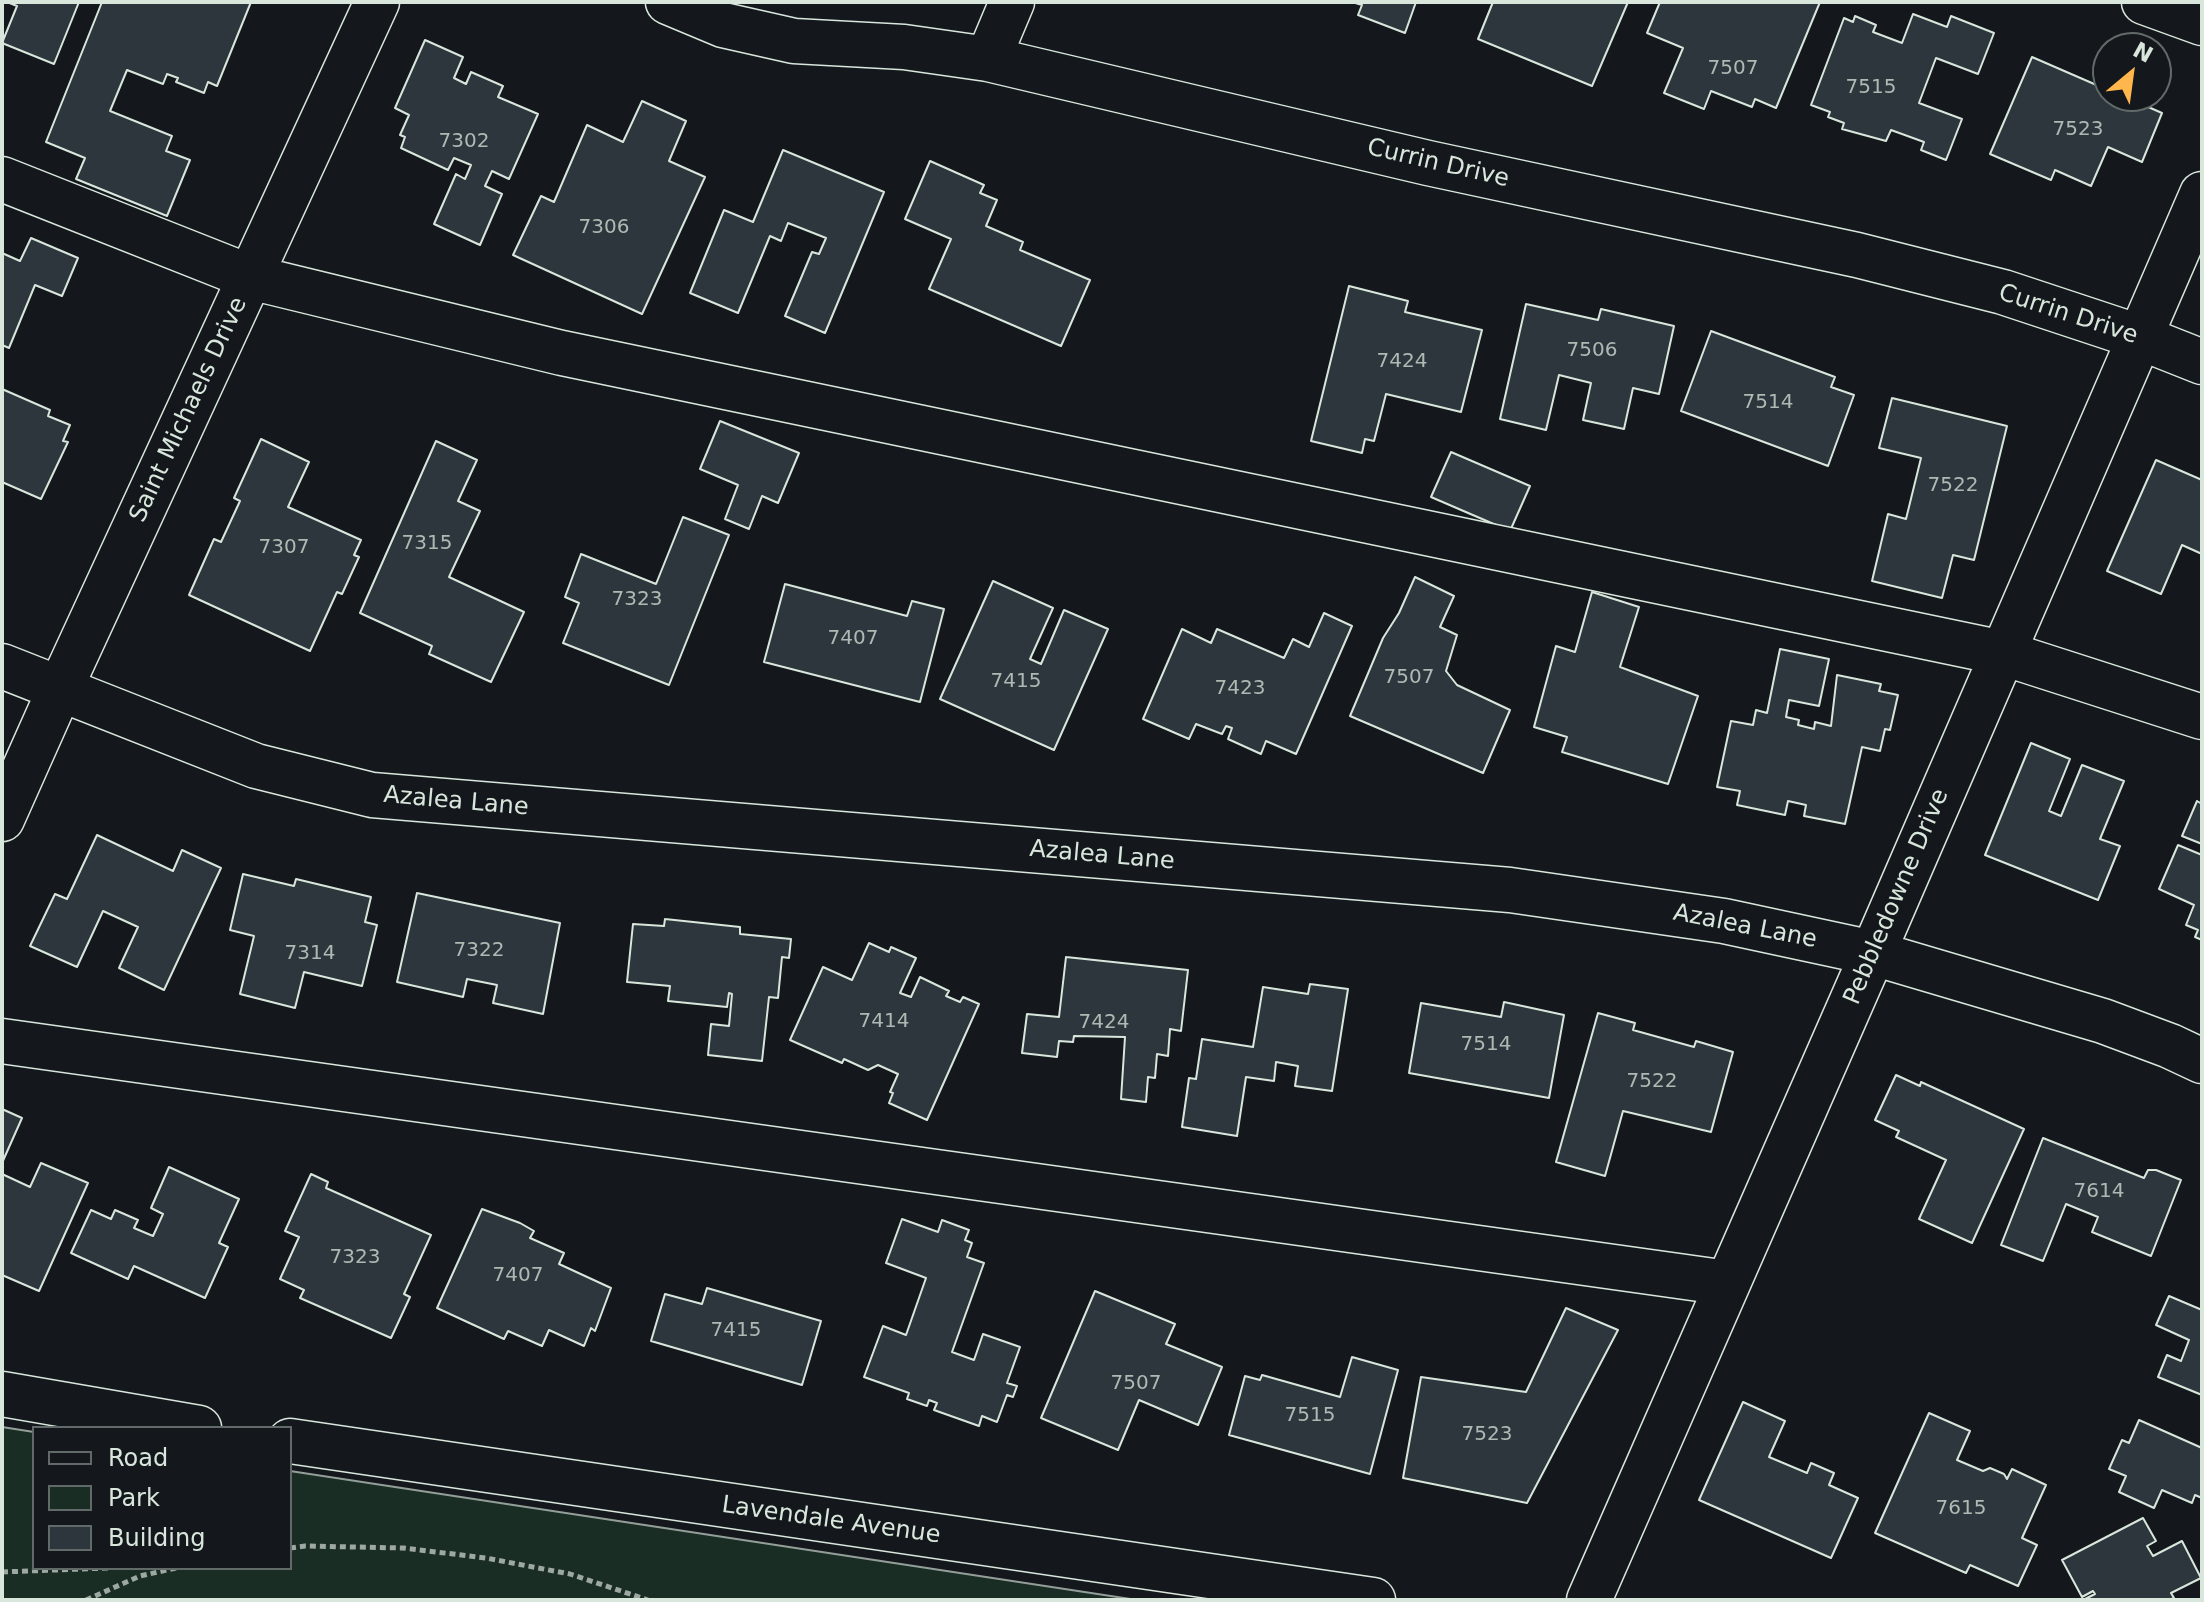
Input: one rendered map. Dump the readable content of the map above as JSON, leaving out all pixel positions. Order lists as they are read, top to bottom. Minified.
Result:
{"streets":{"street":["Currin Drive","Saint Michaels Drive","Azalea Lane","Pebbledowne Drive","Lavendale Avenue"]},"crossings":[["Currin Drive","Pebbledowne Drive"],["Saint Michaels Drive","Azalea Lane"],["Azalea Lane","Pebbledowne Drive"]],"house_numbers":["7507","7515","7523","7302","7306","7506","7424","7514","7522","7315","7307","7323","7407","7507","7415","7423","7322","7314","7414","7424","7514","7522","7614","7323","7407","7415","7507","7515","7523","7615"],"legend":["Road","Park","Building"],"north":"top right"}
